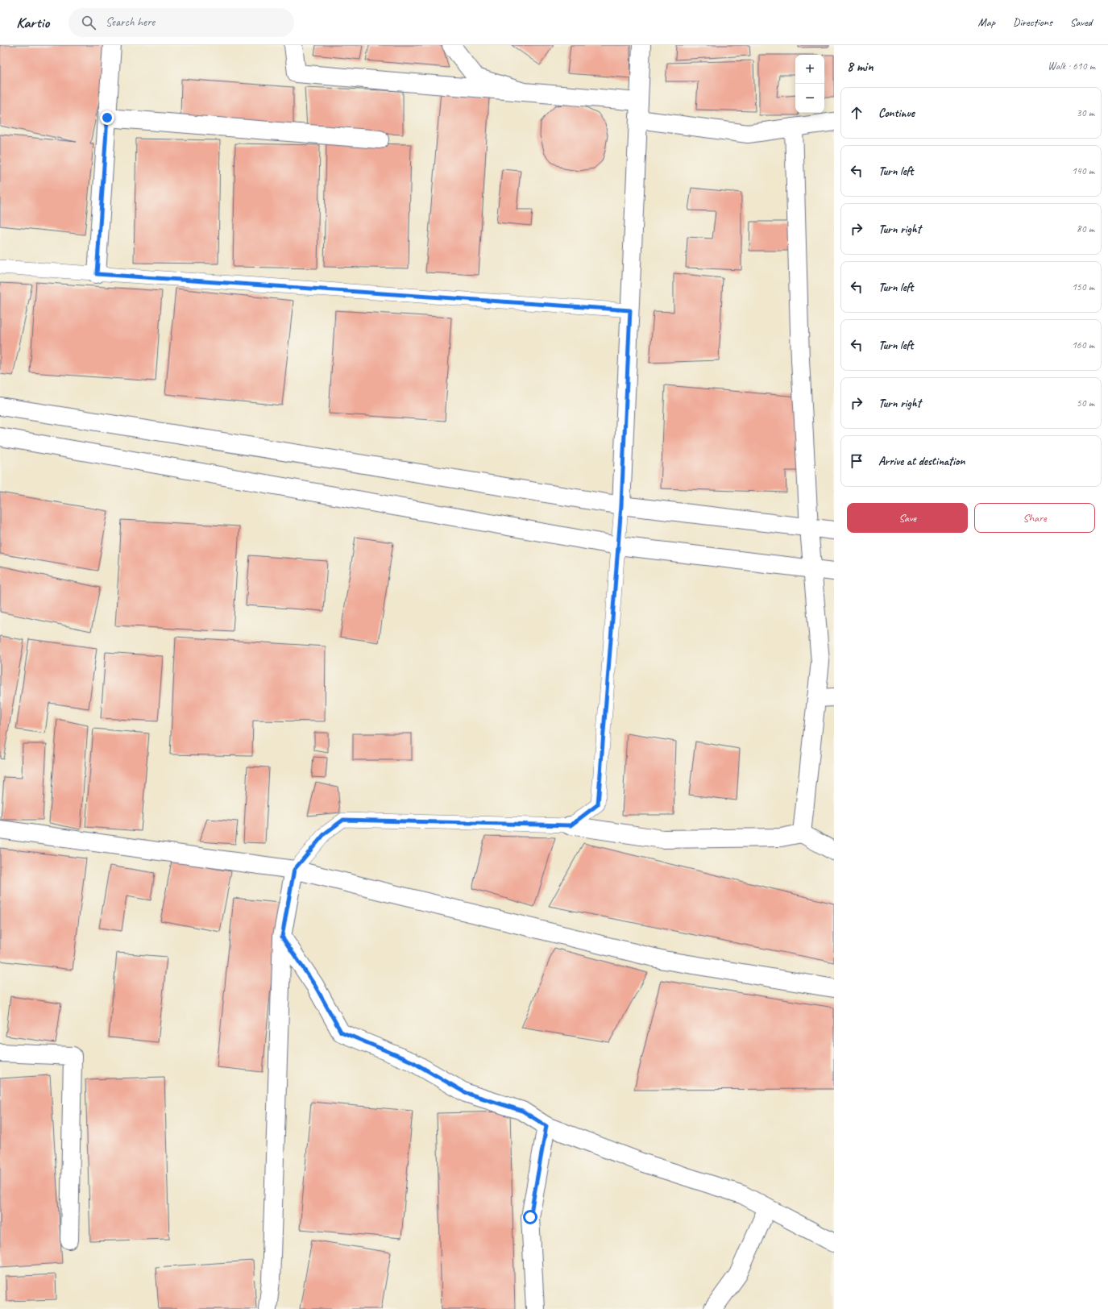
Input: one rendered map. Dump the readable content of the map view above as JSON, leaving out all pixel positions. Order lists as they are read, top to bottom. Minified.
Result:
{"page":{"header":"Kartio","search":"Search here","nav":["Map","Directions","Saved"],"heading":["8 min","Walk · 610 m"],"map_buttons":["+","−"],"list":[["Continue","30 m"],["Turn left","140 m"],["Turn right","80 m"],["Turn left","150 m"],["Turn left","160 m"],["Turn right","50 m"],"Arrive at destination"],"buttons":["Save","Share"]}}
